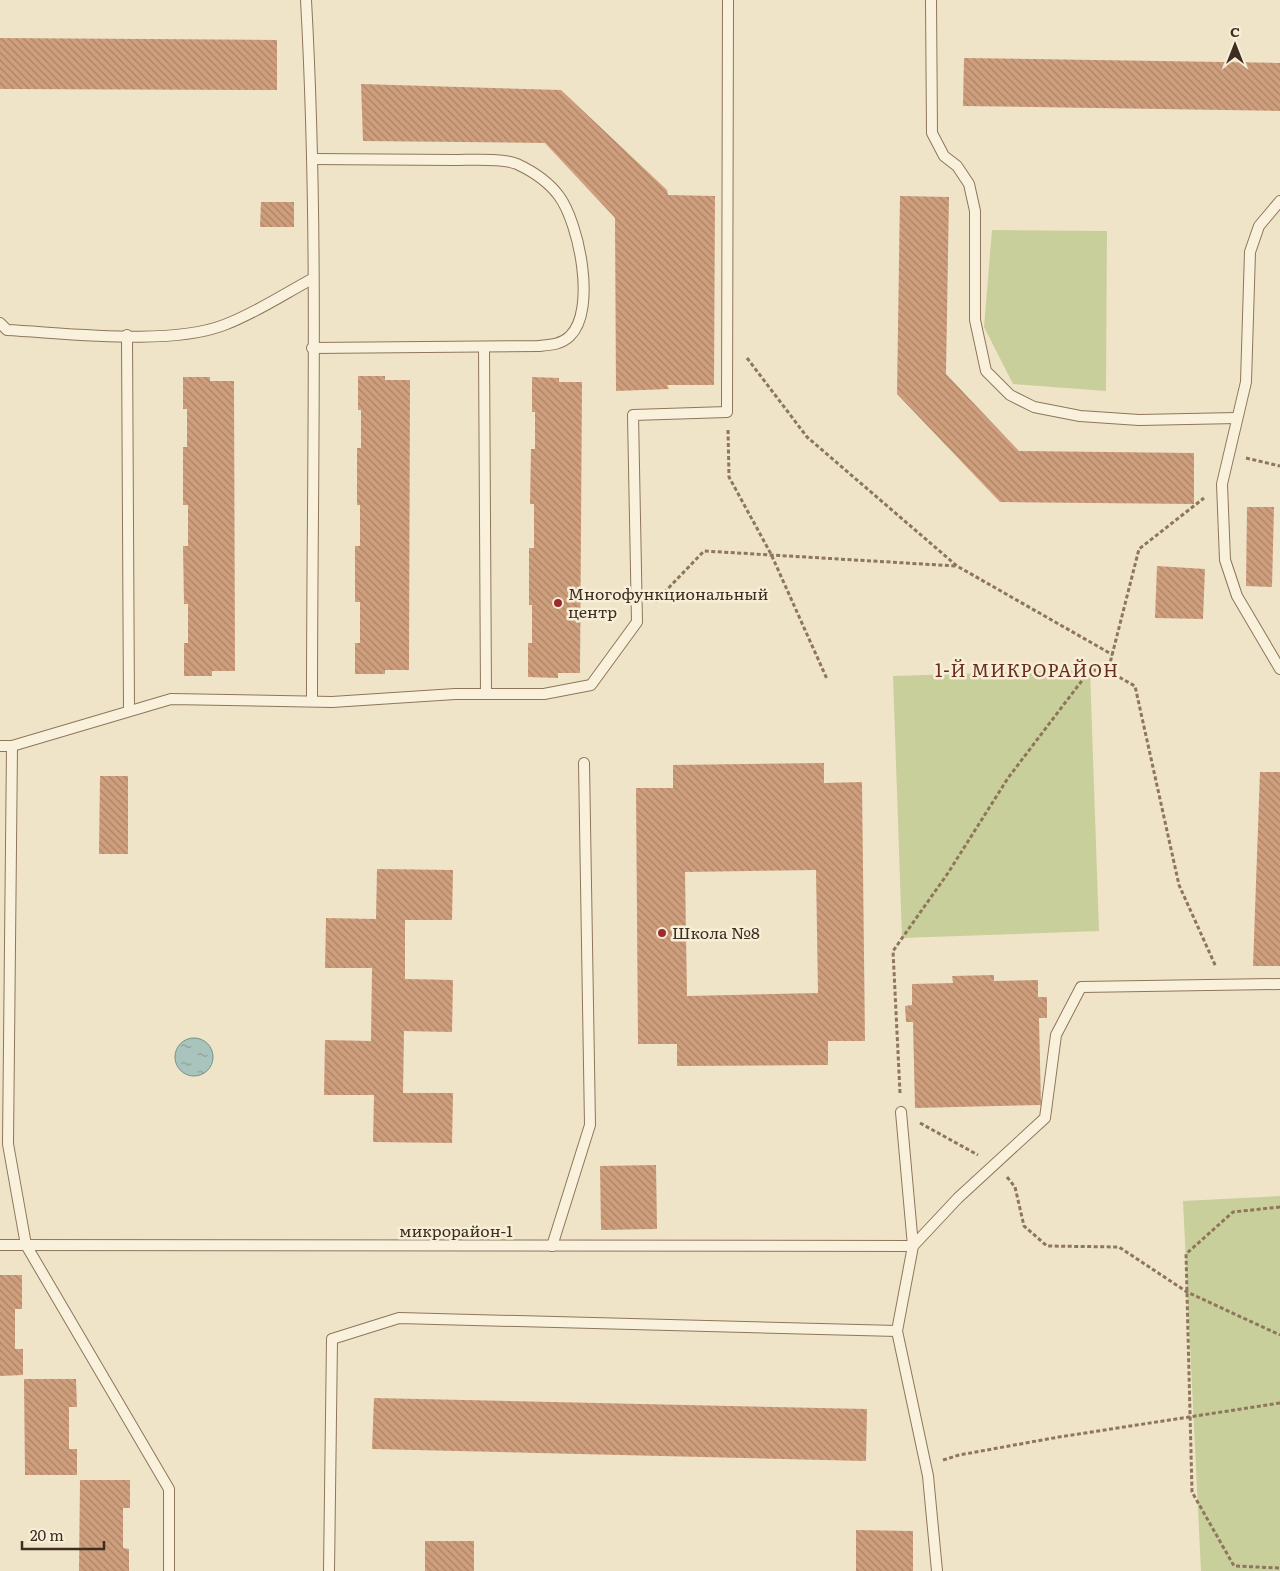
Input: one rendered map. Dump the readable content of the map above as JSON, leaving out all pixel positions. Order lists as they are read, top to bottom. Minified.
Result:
{"streets":{"lane":["микрорайон-1"]},"districts":["1-Й МИКРОРАЙОН"],"places":["Многофункциональный центр","Школа №8"],"scale_bar":"20 m","north":"top"}
